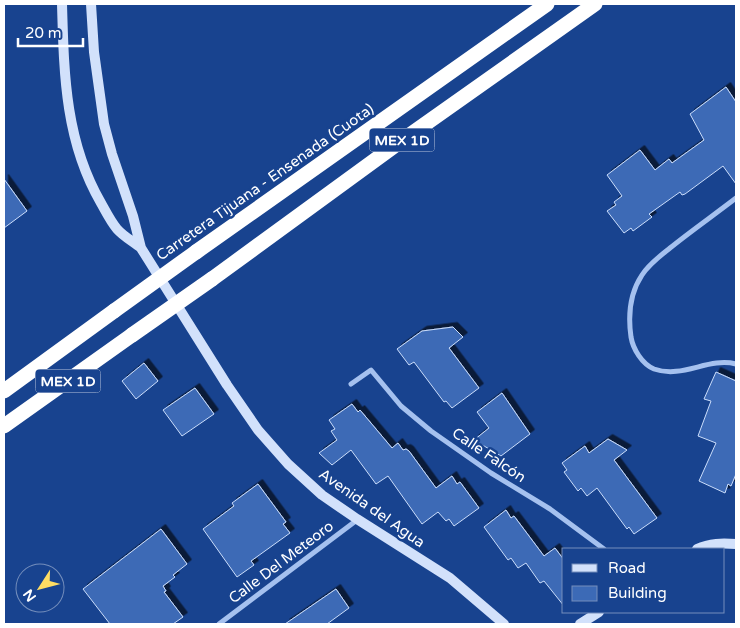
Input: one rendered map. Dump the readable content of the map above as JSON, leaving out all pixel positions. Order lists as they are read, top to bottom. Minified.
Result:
{"streets":{"highway":["MEX 1D","Carretera Tijuana - Ensenada (Cuota)"],"main road":["Avenida del Agua"],"street":["Calle Falcón","Calle Del Meteoro"]},"crossings":[["Avenida del Agua","Calle Del Meteoro"]],"legend":["Road","Building"],"scale_bar":"20 m","north":"bottom left"}
